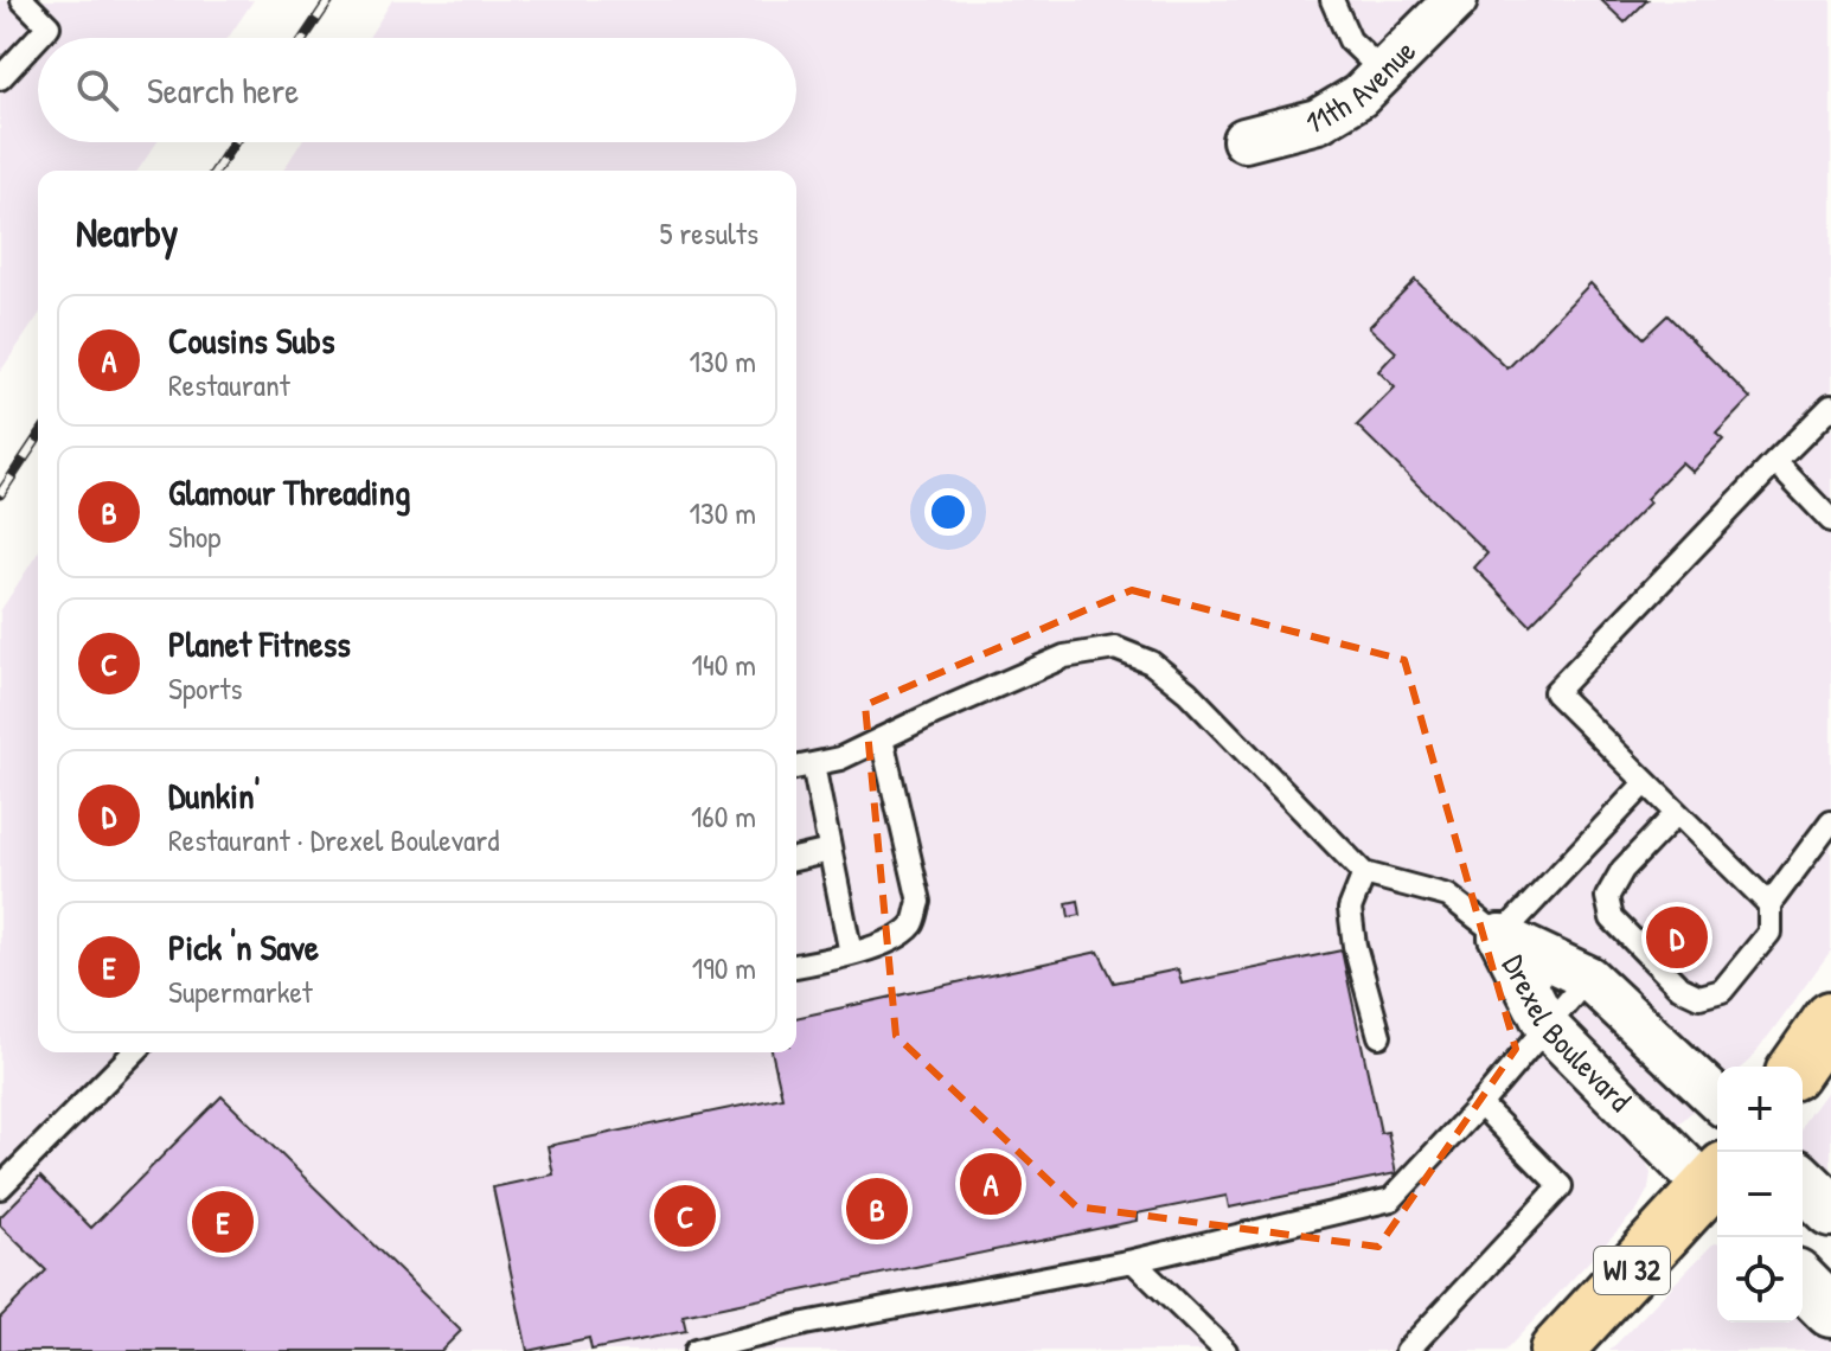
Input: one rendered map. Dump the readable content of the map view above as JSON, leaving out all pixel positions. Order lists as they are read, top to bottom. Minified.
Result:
{"streets":{"main road":["WI 32"],"street":["11th Avenue","Drexel Boulevard"]},"page":{"search":"Search here","heading":["Nearby","5 results"],"list":[{"mark":"A","name":"Cousins Subs","note":"Restaurant","value":"130 m"},{"mark":"B","name":"Glamour Threading","note":"Shop","value":"130 m"},{"mark":"C","name":"Planet Fitness","note":"Sports","value":"140 m"},{"mark":"D","name":"Dunkin'","note":"Restaurant · Drexel Boulevard","value":"160 m"},{"mark":"E","name":"Pick 'n Save","note":"Supermarket","value":"190 m"}],"pins":["D","A","B","C","E"],"map_buttons":["+","−"]}}
